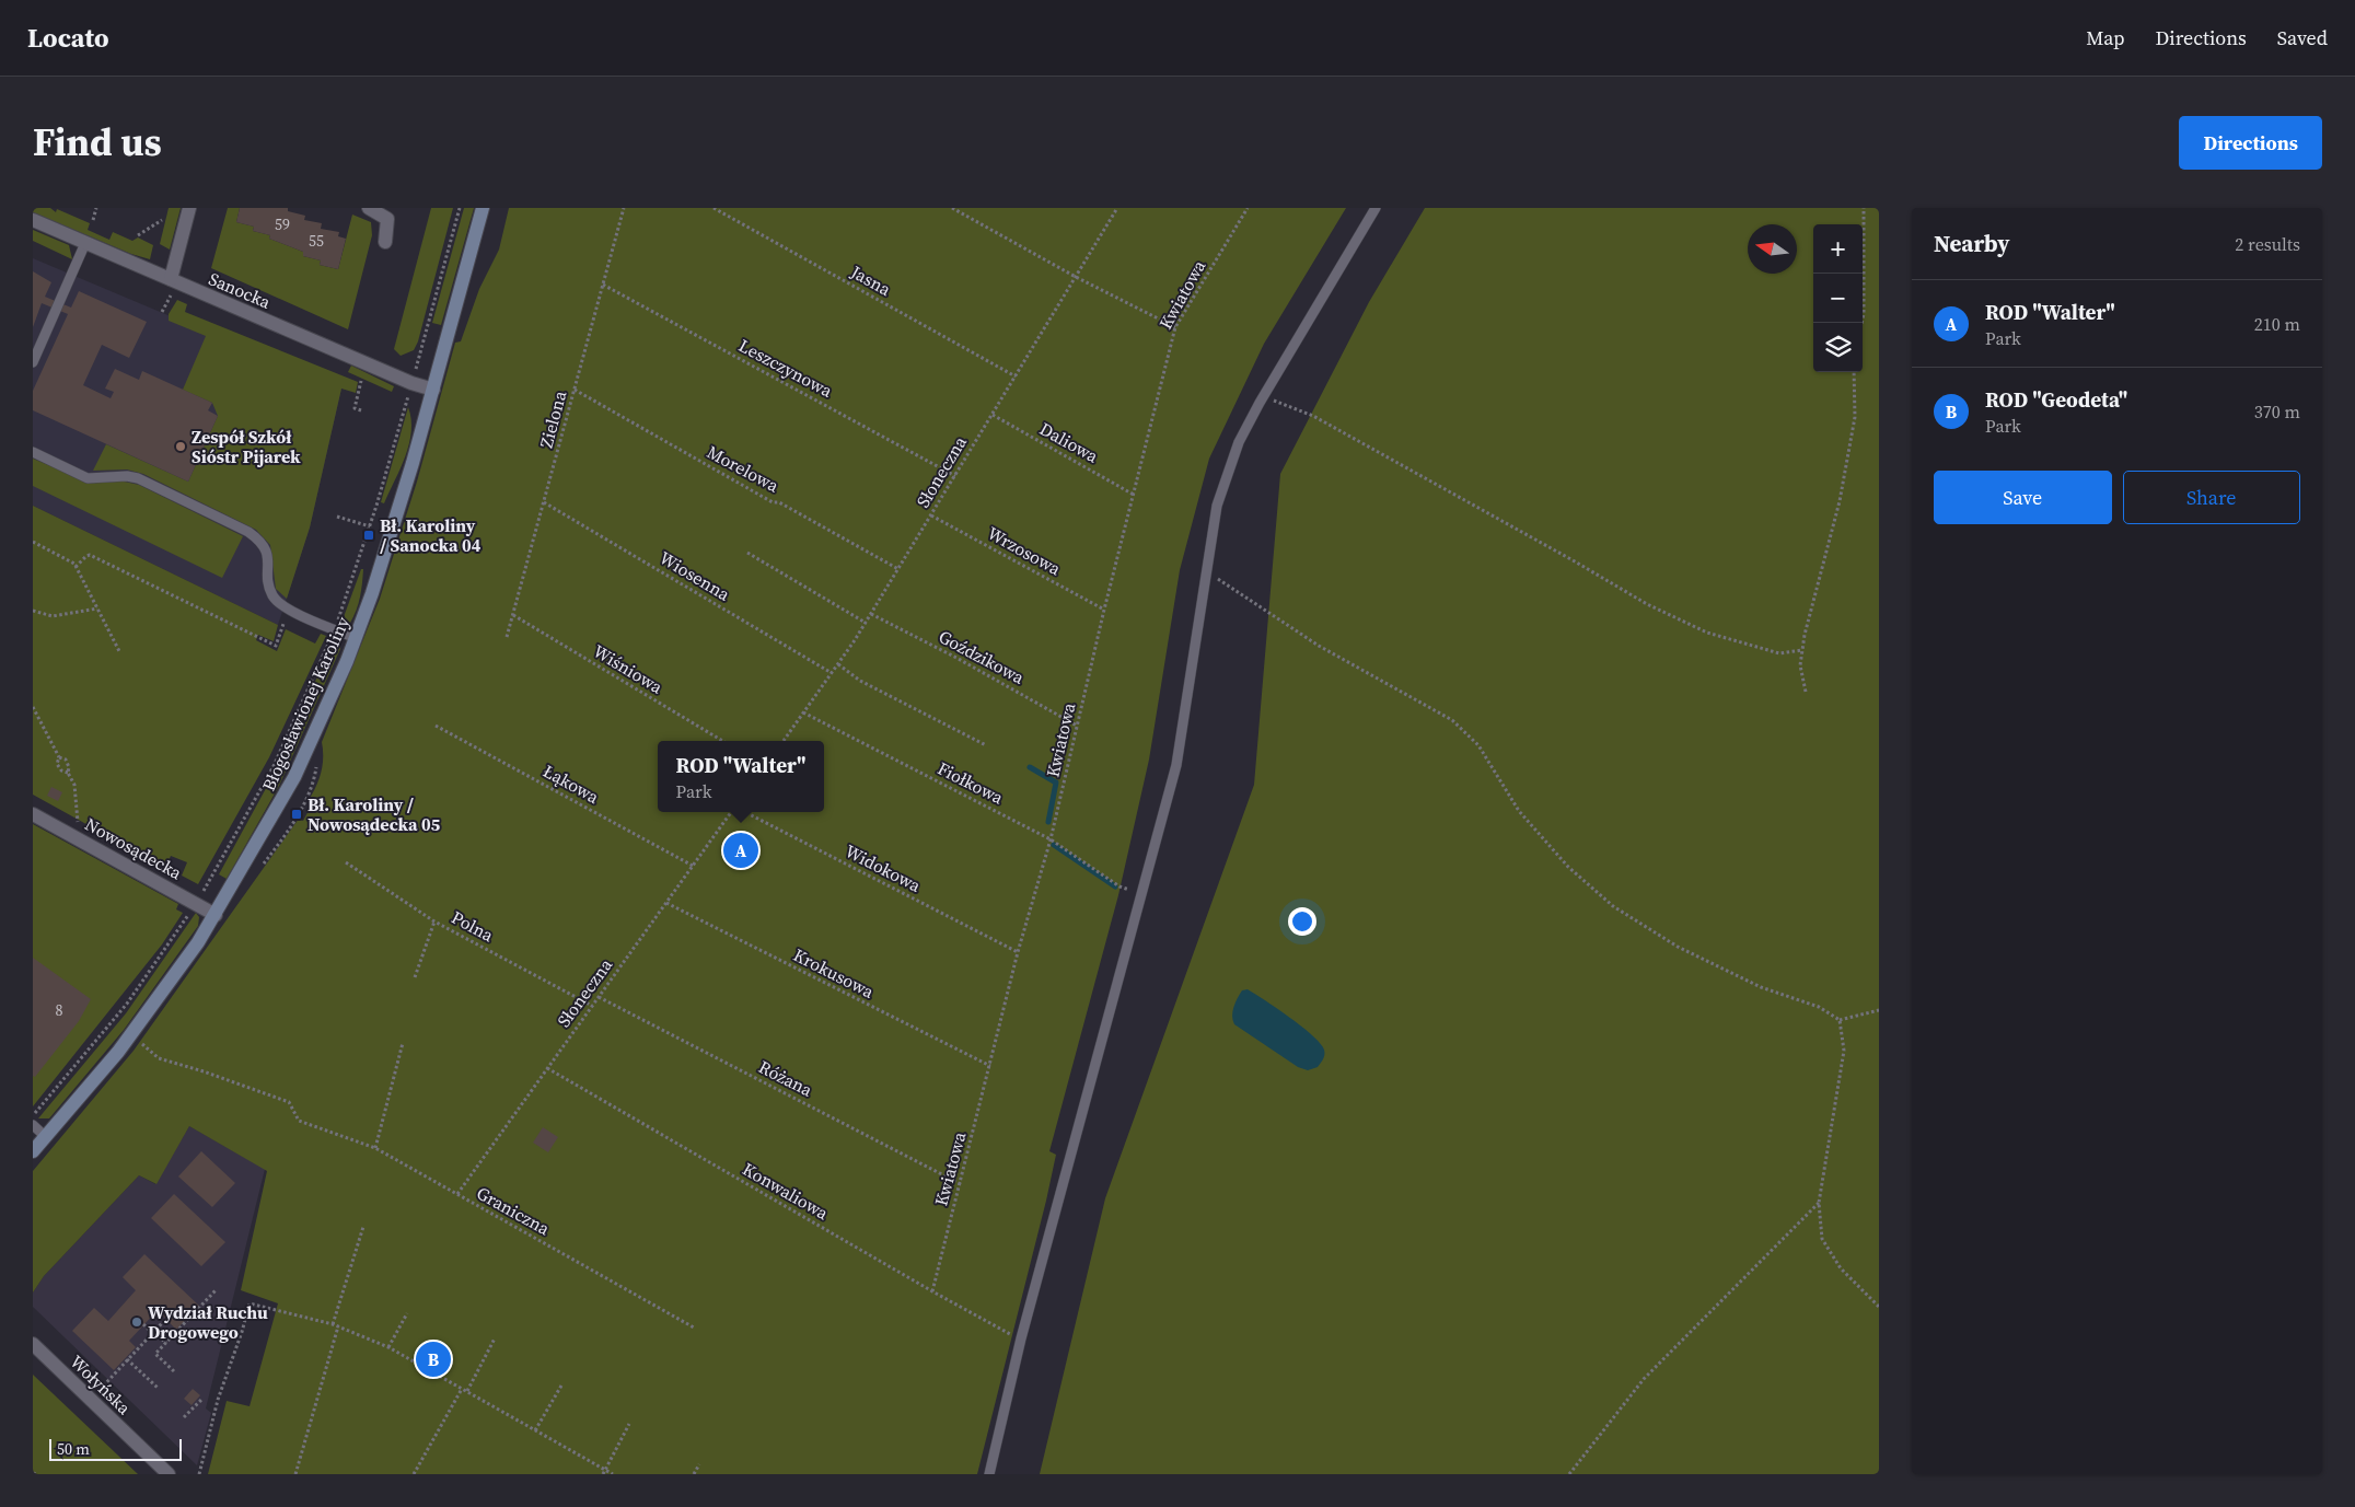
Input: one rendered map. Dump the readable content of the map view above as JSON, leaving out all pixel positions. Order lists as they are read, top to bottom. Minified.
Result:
{"streets":{"street":["Sanocka","Błogosławionej Karoliny","Nowosądecka","Wołyńska"],"path":["Jasna","Kwiatowa","Leszczynowa","Zielona","Daliowa","Morelowa","Słoneczna","Wrzosowa","Wiosenna","Goździkowa","Wiśniowa","Fiołkowa","Łąkowa","Widokowa","Polna","Krokusowa","Różana","Konwaliowa","Graniczna"]},"crossings":[["Jasna","Słoneczna"],["Sanocka","Błogosławionej Karoliny"],["Kwiatowa","Daliowa"],["Kwiatowa","Wrzosowa"],["Kwiatowa","Goździkowa"],["Kwiatowa","Fiołkowa"],["Kwiatowa","Widokowa"],["Kwiatowa","Krokusowa"],["Kwiatowa","Różana"],["Kwiatowa","Konwaliowa"],["Leszczynowa","Zielona"],["Leszczynowa","Słoneczna"],["Zielona","Morelowa"],["Zielona","Wiosenna"],["Zielona","Wiśniowa"],["Daliowa","Słoneczna"],["Morelowa","Słoneczna"],["Słoneczna","Wrzosowa"],["Słoneczna","Wiosenna"],["Słoneczna","Goździkowa"],["Słoneczna","Fiołkowa"],["Słoneczna","Łąkowa"],["Słoneczna","Polna"],["Słoneczna","Krokusowa"],["Słoneczna","Różana"],["Słoneczna","Konwaliowa"],["Słoneczna","Graniczna"],["Błogosławionej Karoliny","Nowosądecka"],["Błogosławionej Karoliny","Graniczna"]],"places":{"other":["Zespół Szkół Sióstr Pijarek","Wydział Ruchu Drogowego"],"transit":["Bł. Karoliny / Sanocka 04","Bł. Karoliny / Nowosądecka 05"]},"house_numbers":["59","55","8"],"scale_bar":"50 m","north":"left","page":{"header":"Locato","nav":["Map","Directions","Saved"],"title":"Find us","buttons":["Directions",["Save","Share"]],"heading":["Nearby","2 results"],"map_buttons":["+","−"],"list":[{"mark":"A","name":"ROD \"Walter\"","note":"Park","value":"210 m"},{"mark":"B","name":"ROD \"Geodeta\"","note":"Park","value":"370 m"}],"popup":["ROD \"Walter\"","Park"],"pins":["A","B"],"scale":"50 m"}}
